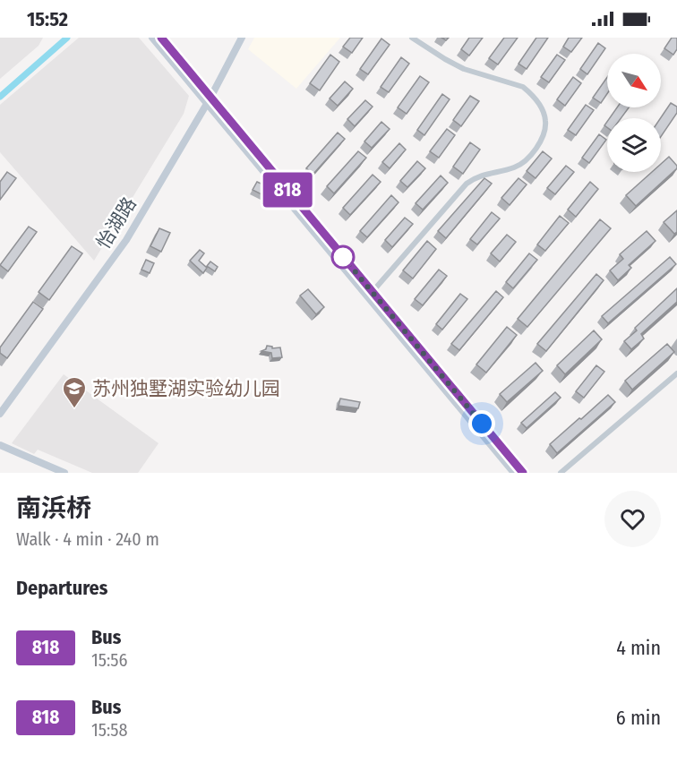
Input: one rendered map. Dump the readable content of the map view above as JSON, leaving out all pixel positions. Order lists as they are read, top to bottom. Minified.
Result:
{"streets":{"main road":["怡湖路"]},"places":{"school or university":["苏州独墅湖实验幼儿园"]},"lines":["bus line 818"],"north":"bottom right","page":{"status":"15:52","on_map":"818","heading":[["南浜桥","Walk · 4 min · 240 m"],"Departures"],"list":[{"mark":"818","name":"Bus","note":"15:56","value":"4 min"},{"mark":"818","name":"Bus","note":"15:58","value":"6 min"}]}}
